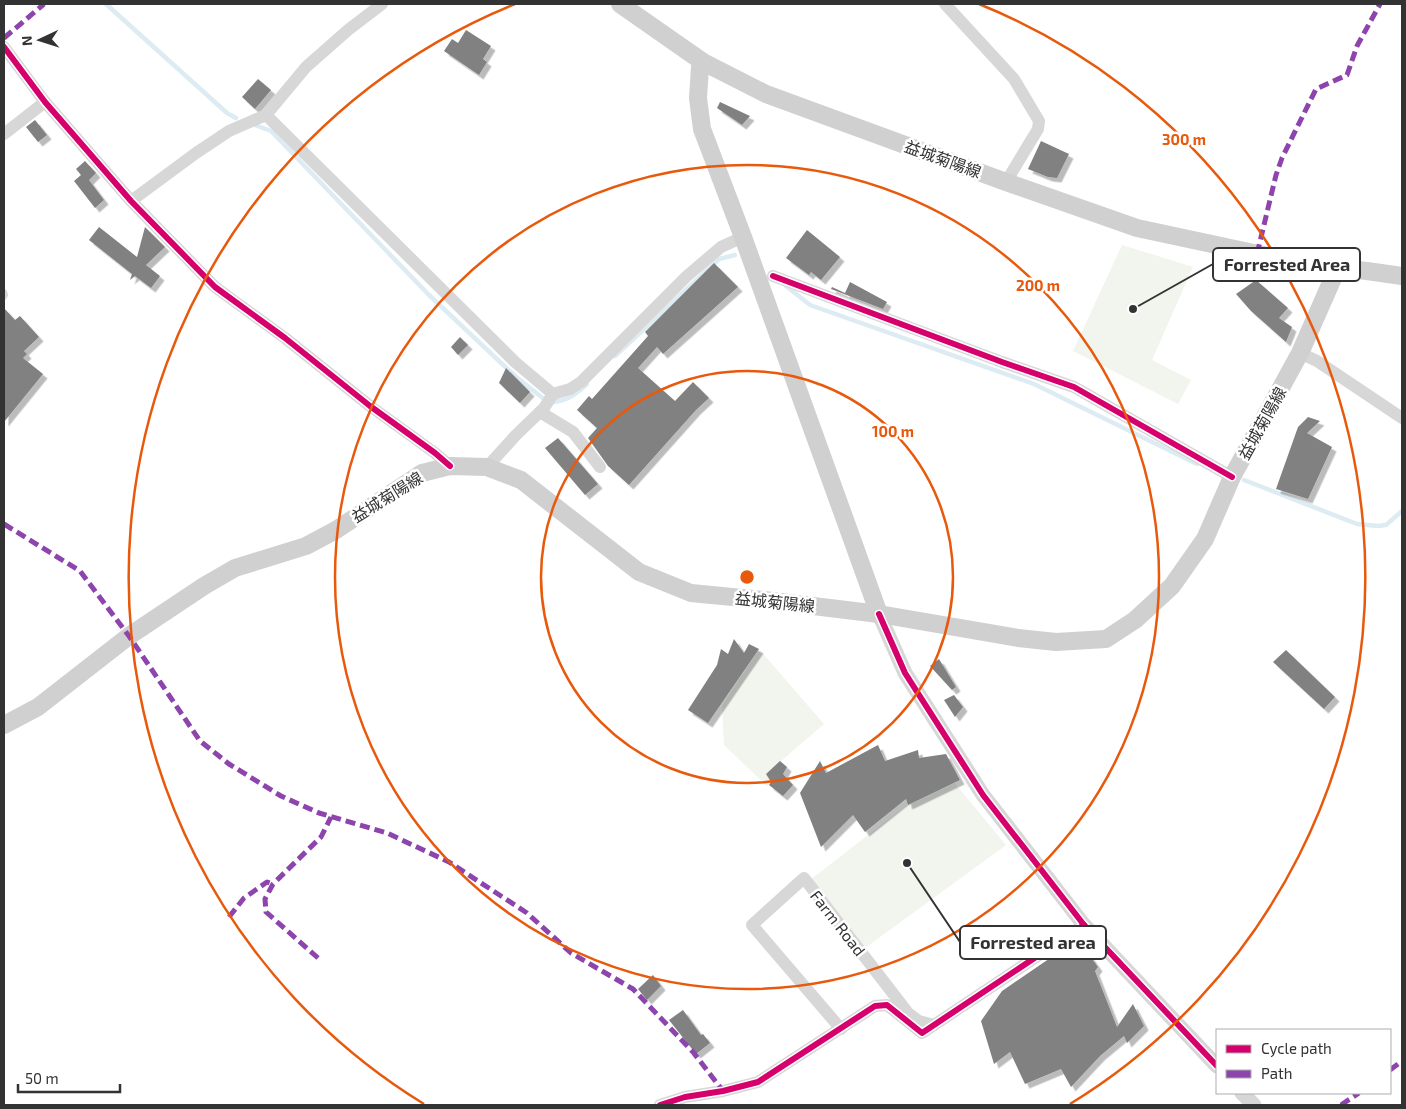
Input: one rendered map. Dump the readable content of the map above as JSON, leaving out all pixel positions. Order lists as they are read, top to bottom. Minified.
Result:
{"streets":{"main road":["益城菊陽線"],"street":["Farm Road"]},"places":["Forrested Area","Forrested area"],"legend":["Cycle path","Path"],"scale_bar":"50 m","north":"left","rings":["300 m","200 m","100 m"]}
